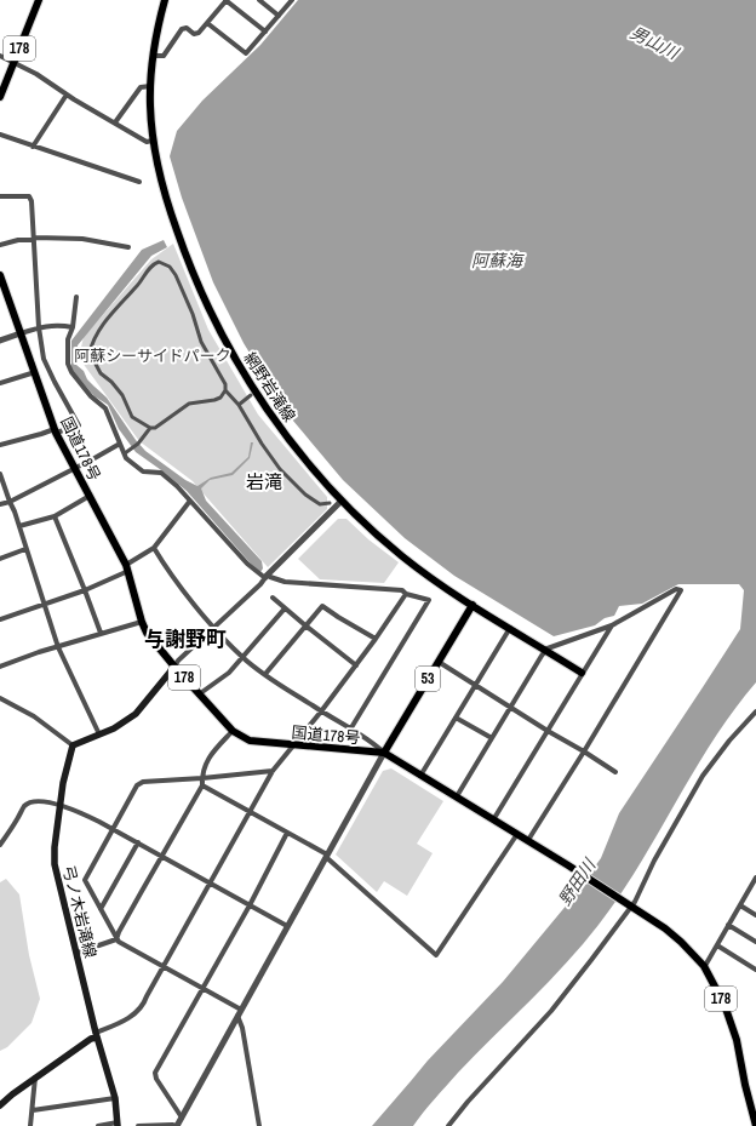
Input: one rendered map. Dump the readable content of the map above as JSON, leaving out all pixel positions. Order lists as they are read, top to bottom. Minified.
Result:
{"streets":{"main road":["178","網野岩滝線","国道178号","53","弓ノ木岩滝線"]},"crossings":[["網野岩滝線","53"],["国道178号","53"]],"districts":["岩滝","与謝野町"],"water":["男山川","阿蘇海","野田川"],"parks":["阿蘇シーサイドパーク"]}
